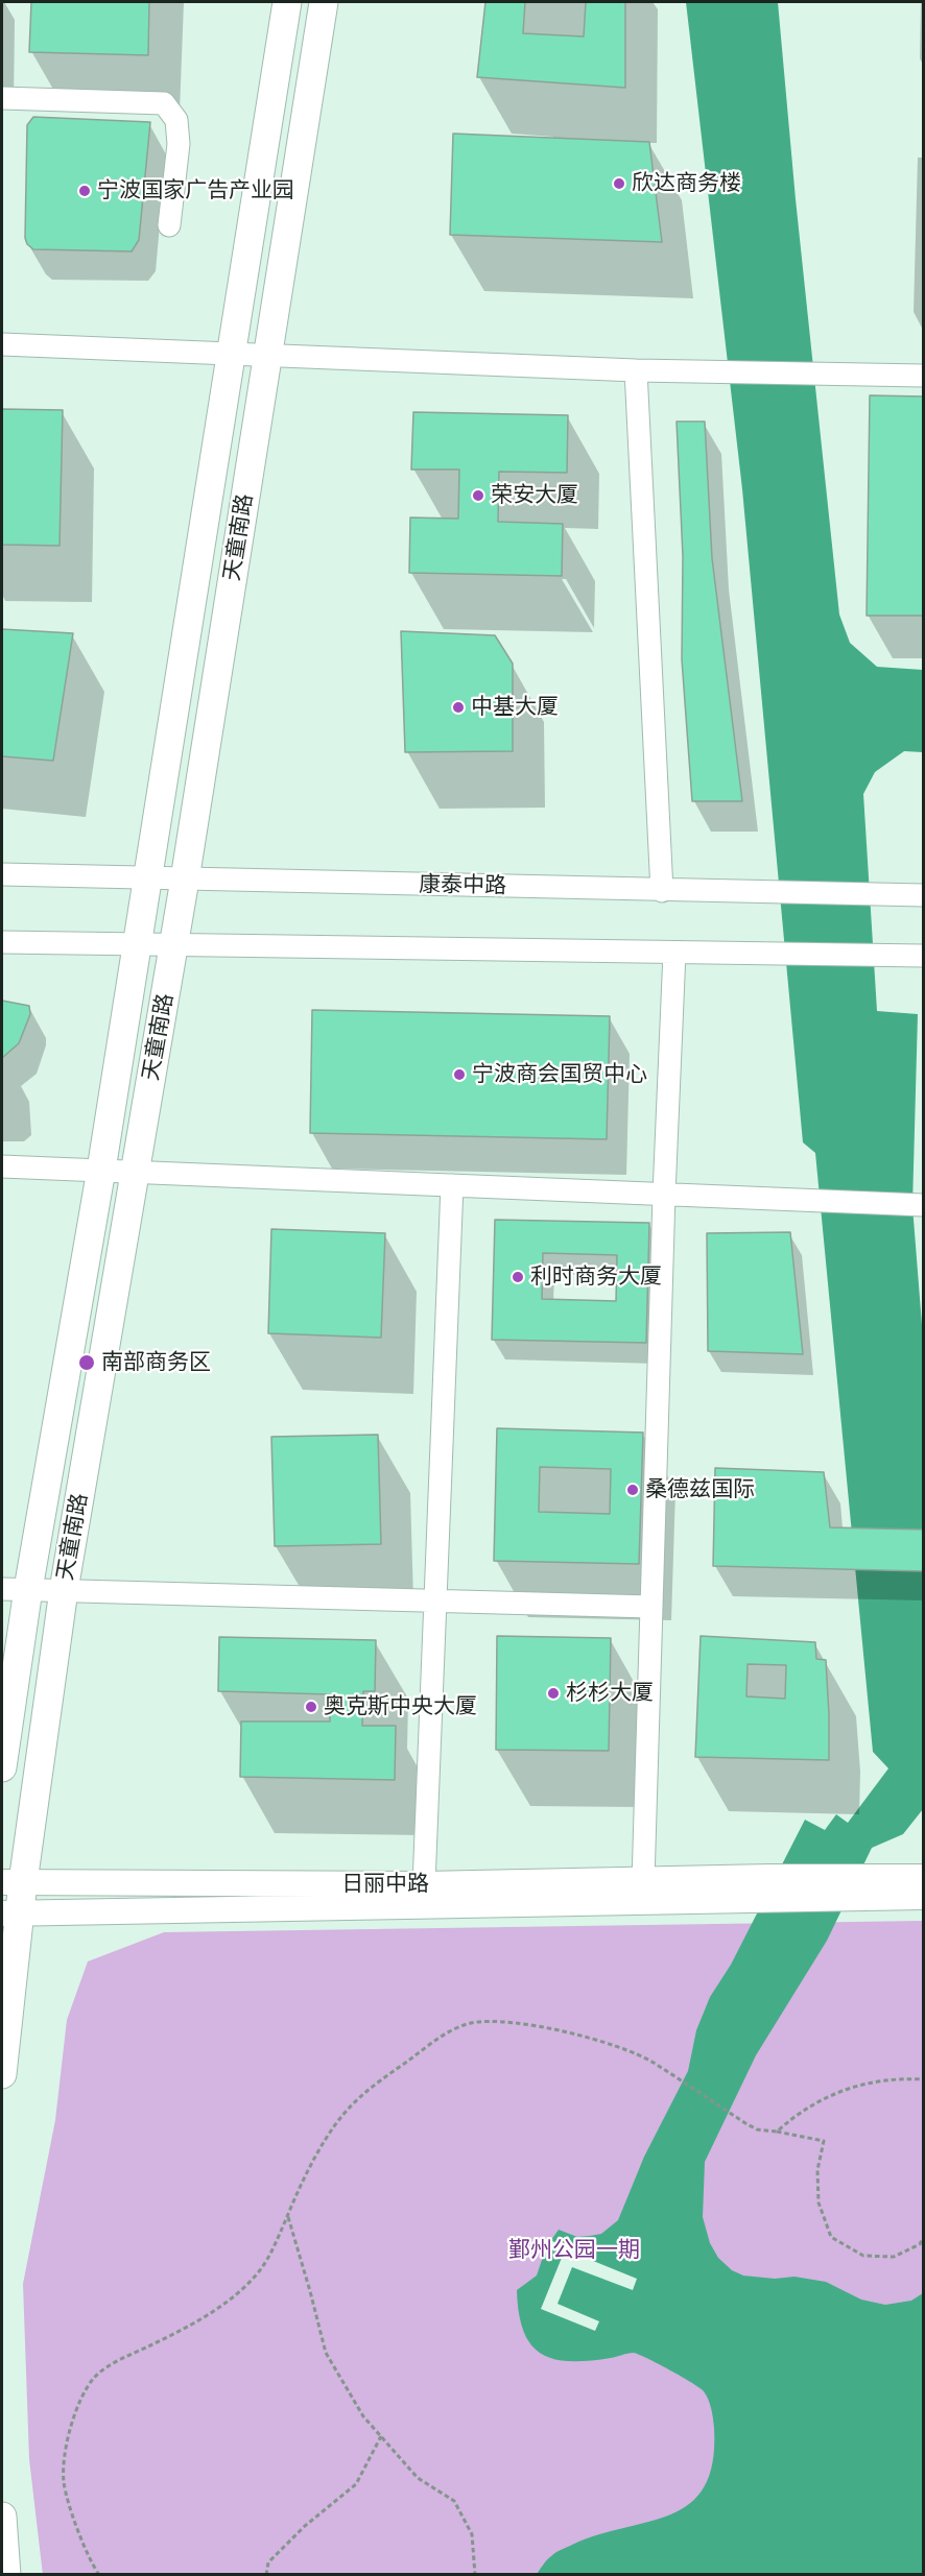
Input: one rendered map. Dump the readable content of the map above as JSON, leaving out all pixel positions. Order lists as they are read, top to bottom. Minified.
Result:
{"streets":{"main road":["天童南路","日丽中路"],"street":["康泰中路"]},"crossings":[["天童南路","康泰中路"],["天童南路","日丽中路"]],"parks":["鄞州公园一期"],"places":["欣达商务楼","宁波国家广告产业园","荣安大厦","中基大厦","宁波商会国贸中心","利时商务大厦","南部商务区","桑德兹国际","杉杉大厦","奥克斯中央大厦"]}
